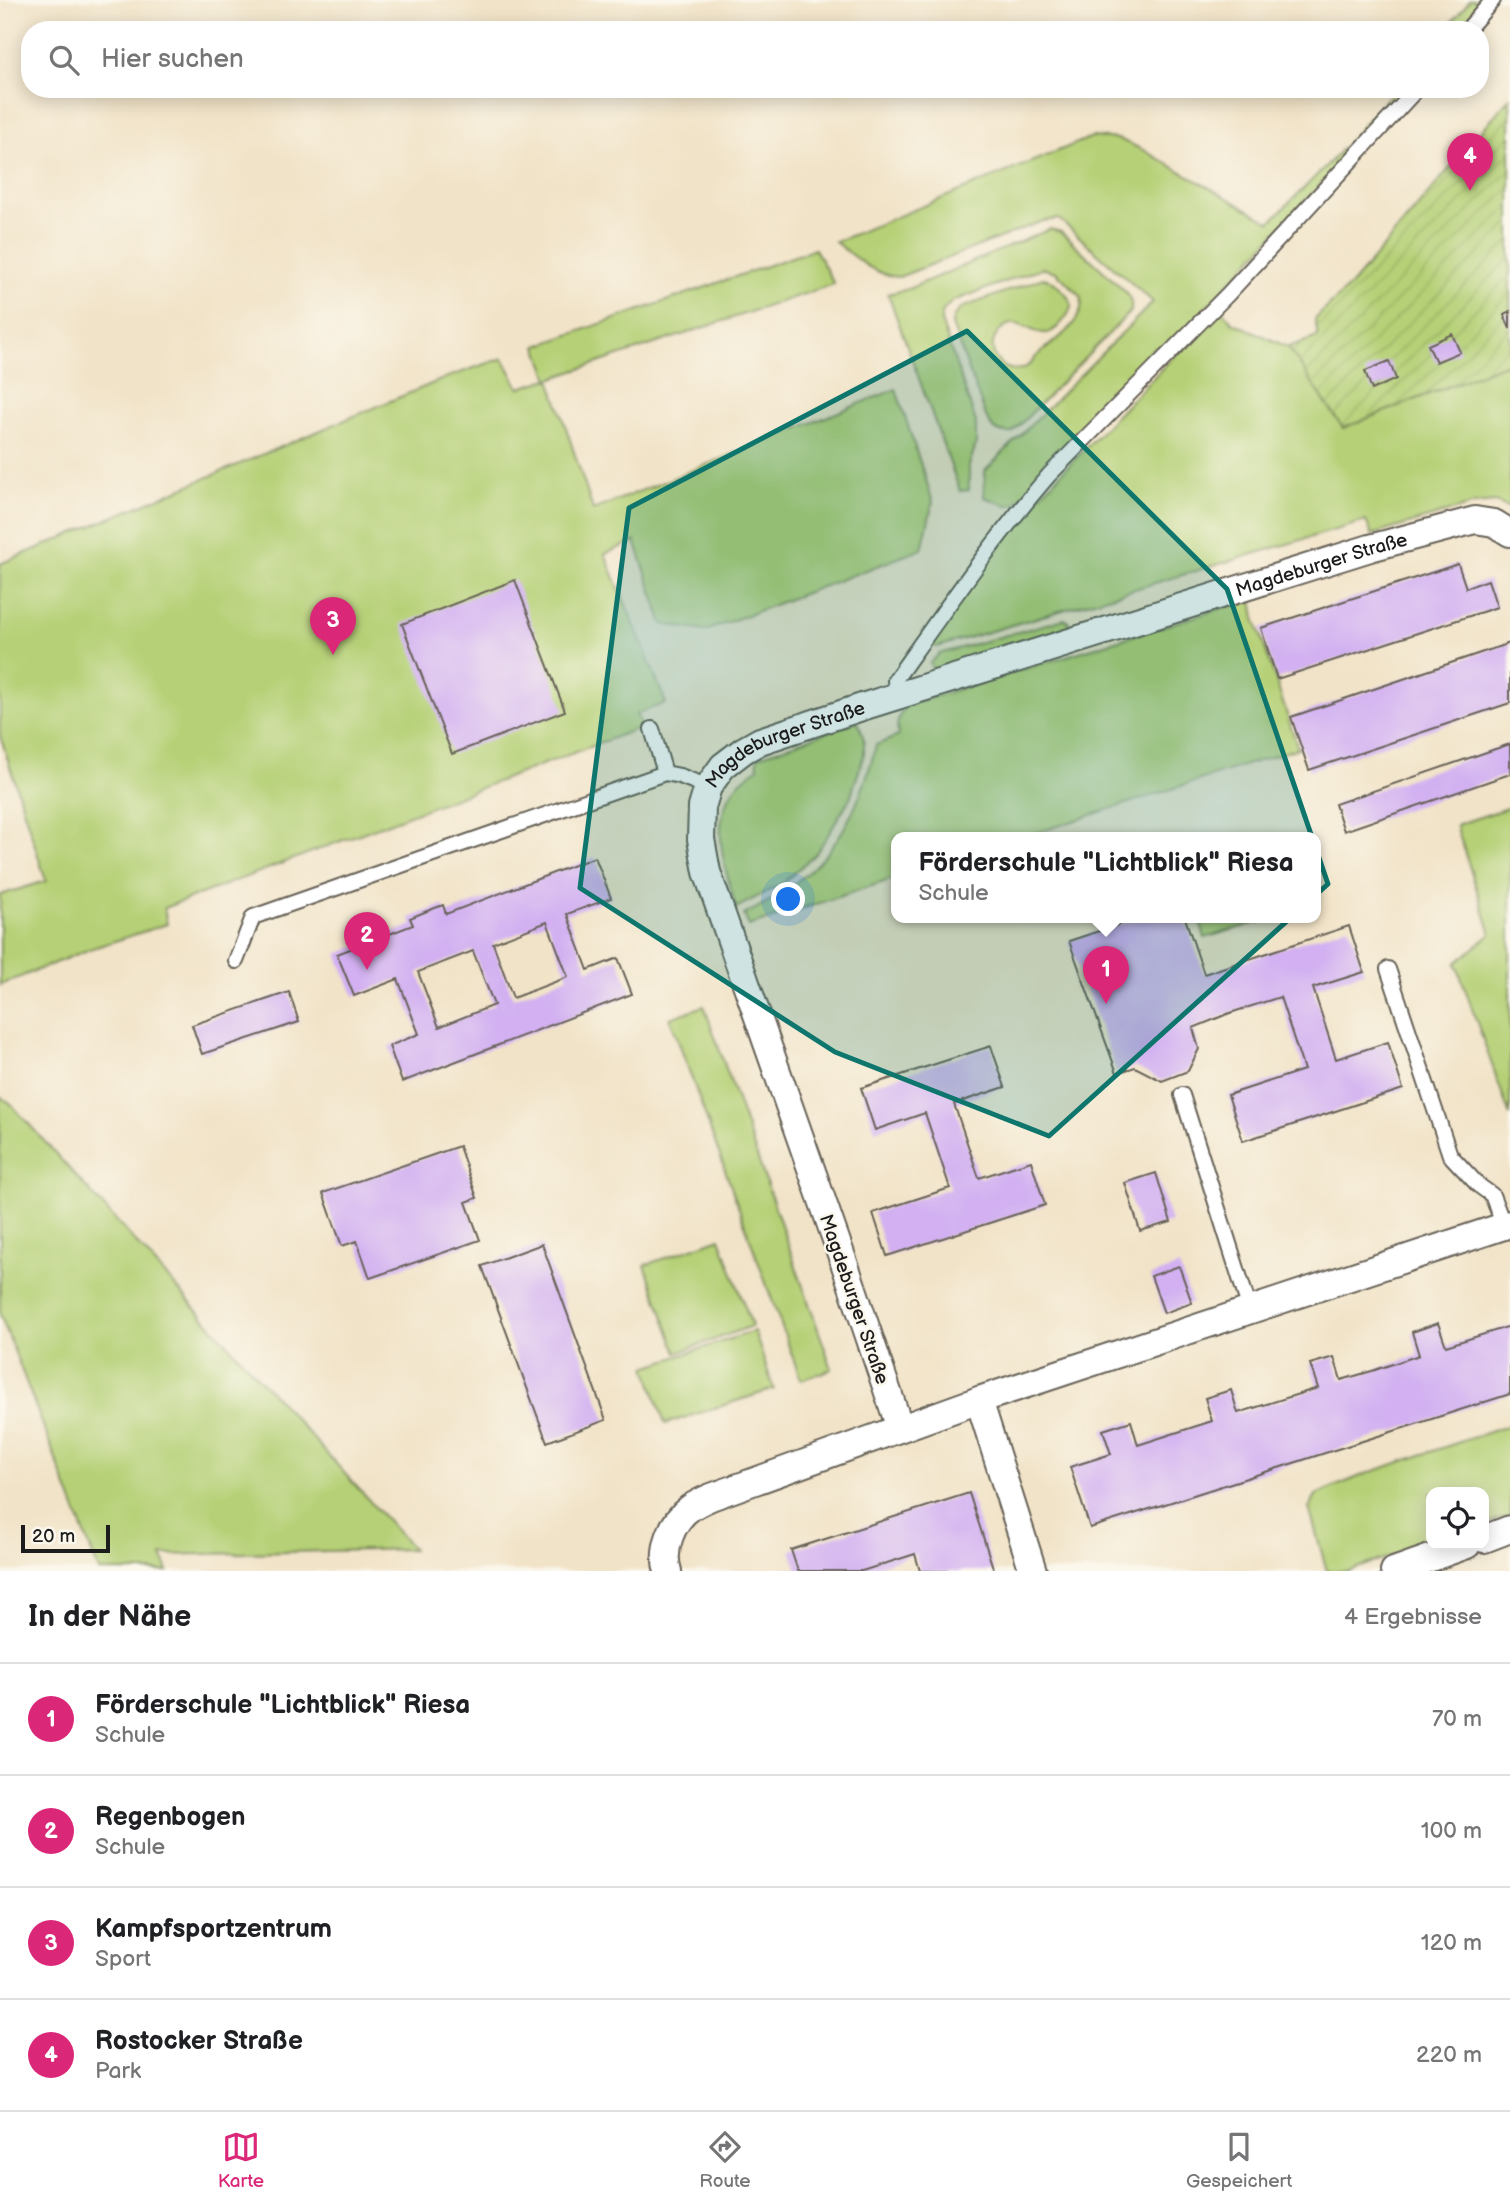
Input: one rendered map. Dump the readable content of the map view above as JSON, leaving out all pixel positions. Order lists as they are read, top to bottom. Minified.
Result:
{"streets":{"street":["Magdeburger Straße"]},"scale_bar":"20 m","page":{"search":"Hier suchen","pins":["4","3","2","1"],"popup":["Förderschule \"Lichtblick\" Riesa","Schule"],"scale":"20 m","heading":["In der Nähe","4 Ergebnisse"],"list":[{"mark":"1","name":"Förderschule \"Lichtblick\" Riesa","note":"Schule","value":"70 m"},{"mark":"2","name":"Regenbogen","note":"Schule","value":"100 m"},{"mark":"3","name":"Kampfsportzentrum","note":"Sport","value":"120 m"},{"mark":"4","name":"Rostocker Straße","note":"Park","value":"220 m"}],"nav":["Karte","Route","Gespeichert"]}}
